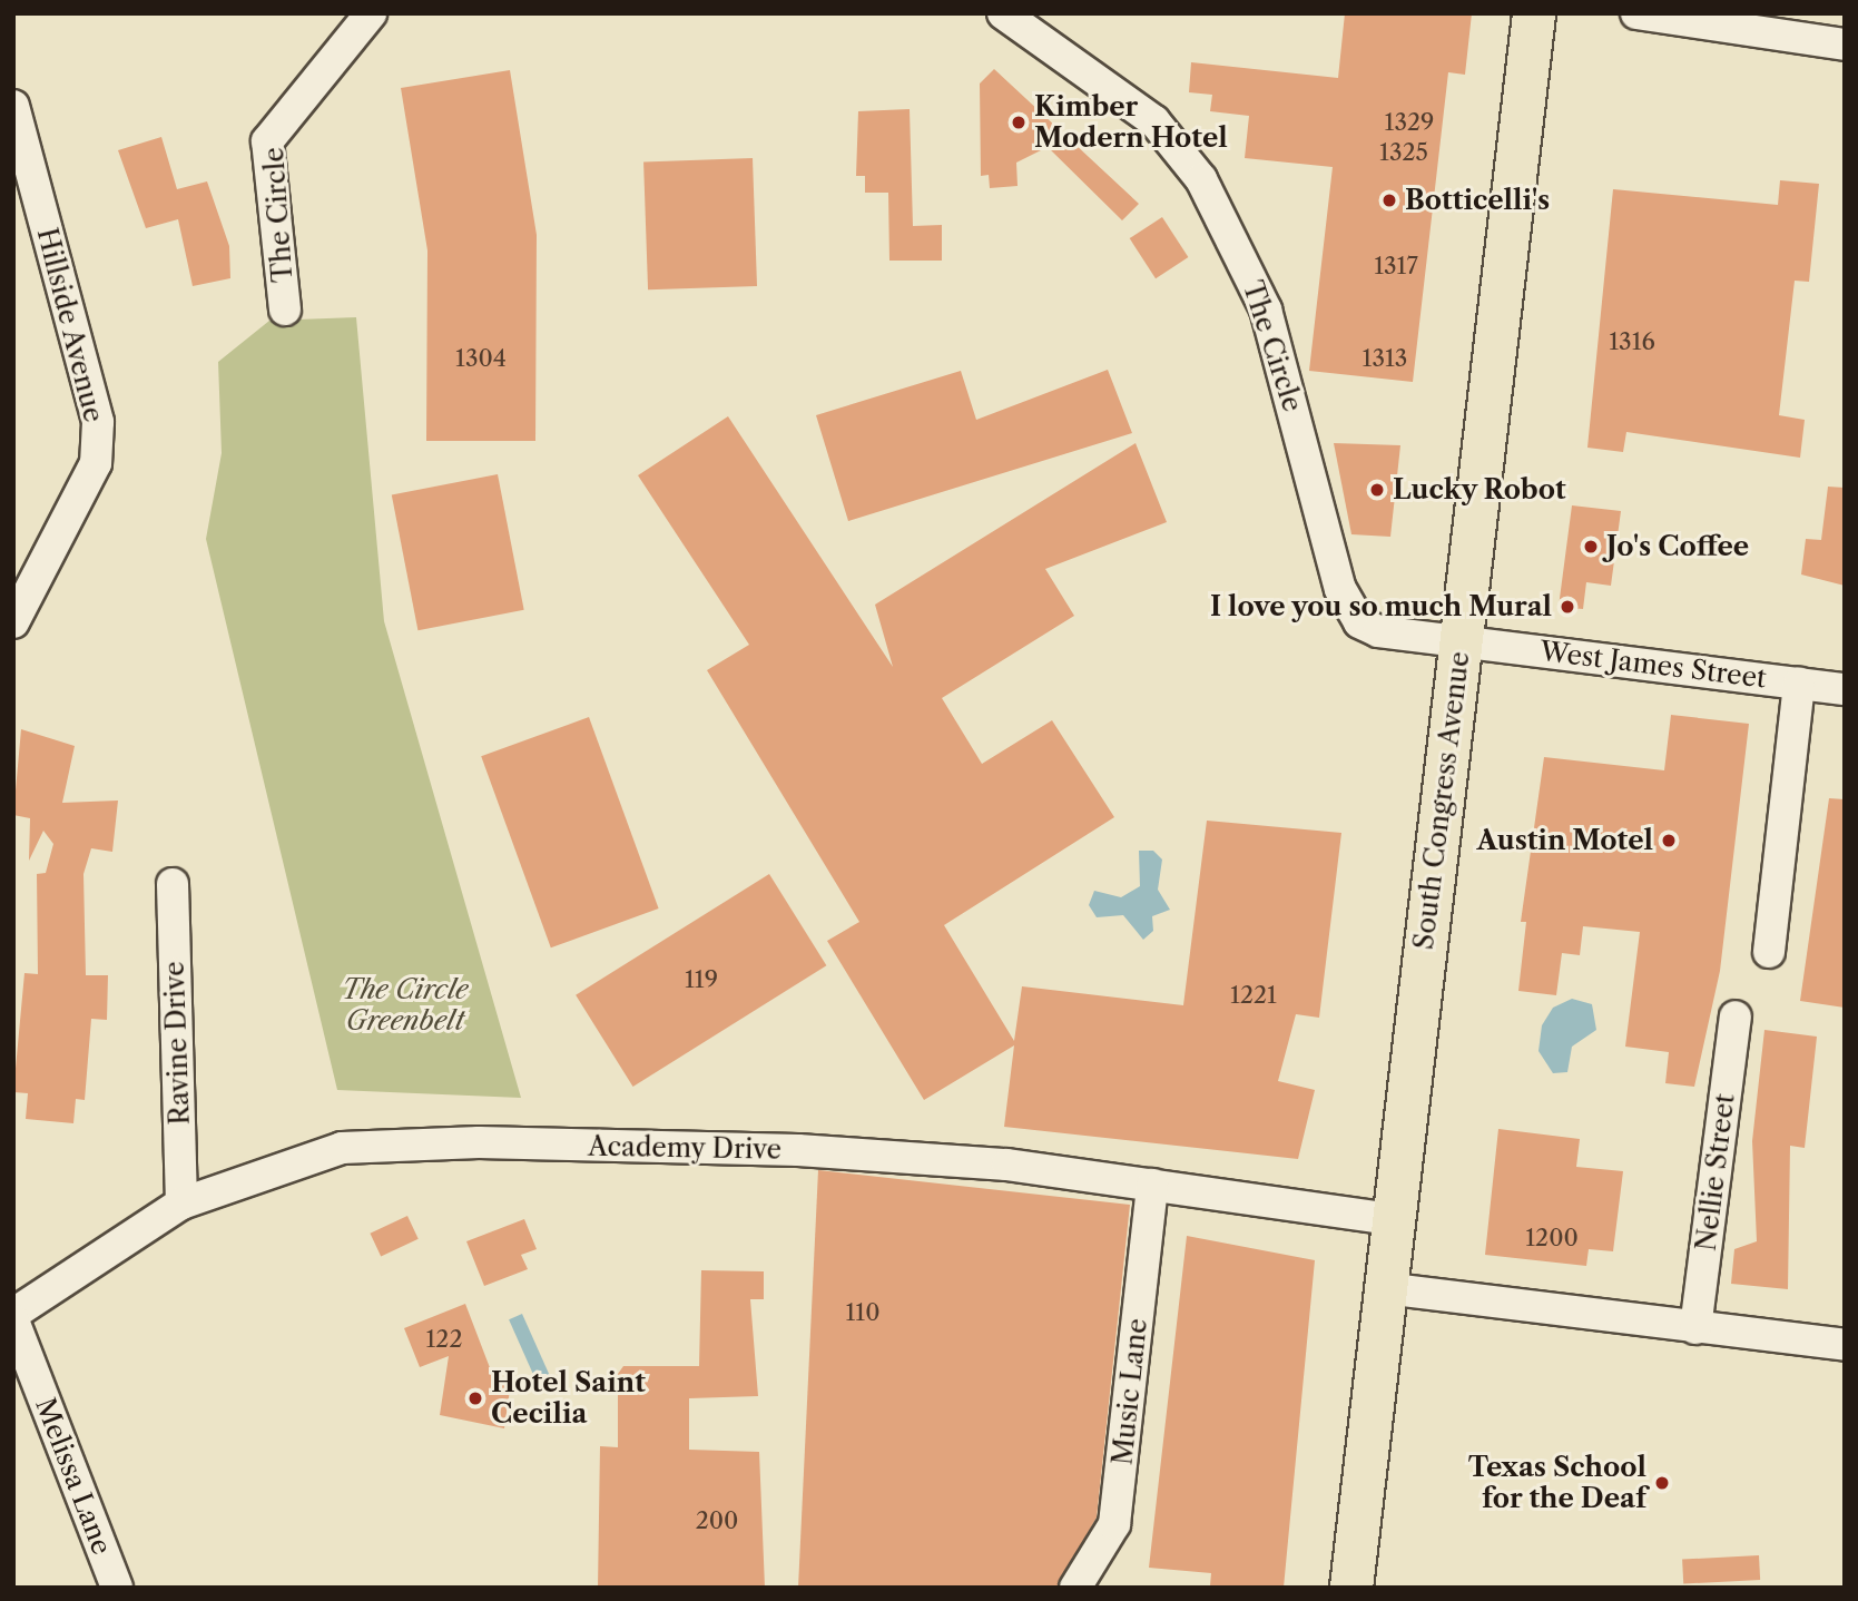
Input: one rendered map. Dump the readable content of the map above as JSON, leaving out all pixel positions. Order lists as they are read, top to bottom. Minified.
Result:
{"streets":{"main road":["South Congress Avenue"],"street":["The Circle","Hillside Avenue","West James Street","Ravine Drive","Academy Drive","Nellie Street","Music Lane","Melissa Lane"]},"crossings":[["The Circle","West James Street"],["The Circle","South Congress Avenue"],["West James Street","South Congress Avenue"],["South Congress Avenue","Academy Drive"],["Ravine Drive","Academy Drive"],["Academy Drive","Music Lane"]],"parks":["The Circle Greenbelt"],"places":["Kimber Modern Hotel","Botticelli's","Lucky Robot","Jo's Coffee","I love you so much Mural","Austin Motel","Hotel Saint Cecilia","Texas School for the Deaf"],"house_numbers":["1329","1325","1317","1316","1304","1313","119","1221","1200","110","122","200"]}
